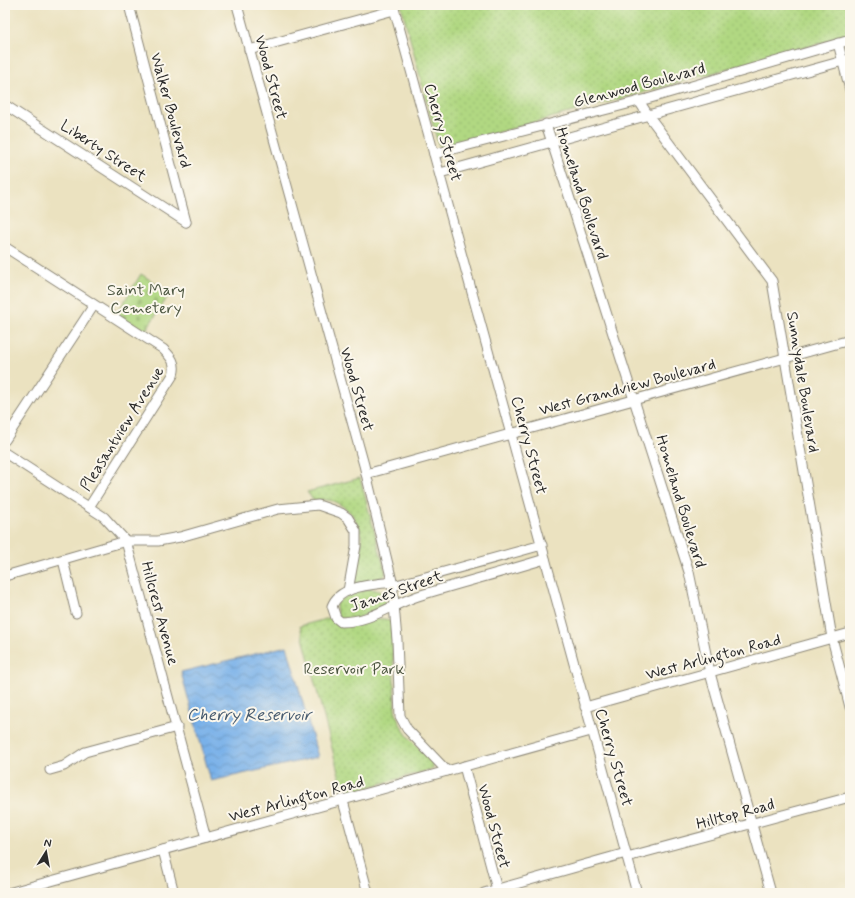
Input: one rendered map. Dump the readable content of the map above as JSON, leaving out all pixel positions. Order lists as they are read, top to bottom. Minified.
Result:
{"streets":{"street":["Wood Street","Glenwood Boulevard","Walker Boulevard","Cherry Street","Liberty Street","Homeland Boulevard","Sunnydale Boulevard","West Grandview Boulevard","Pleasantview Avenue","James Street","Hillcrest Avenue","West Arlington Road","Hilltop Road"]},"crossings":[["Wood Street","West Grandview Boulevard"],["Wood Street","James Street"],["Wood Street","West Arlington Road"],["Wood Street","Hilltop Road"],["Glenwood Boulevard","Cherry Street"],["Glenwood Boulevard","Homeland Boulevard"],["Glenwood Boulevard","Sunnydale Boulevard"],["Walker Boulevard","Liberty Street"],["Cherry Street","West Grandview Boulevard"],["Cherry Street","James Street"],["Cherry Street","West Arlington Road"],["Cherry Street","Hilltop Road"],["Homeland Boulevard","West Grandview Boulevard"],["Homeland Boulevard","West Arlington Road"],["Homeland Boulevard","Hilltop Road"],["Sunnydale Boulevard","West Grandview Boulevard"],["Sunnydale Boulevard","West Arlington Road"],["Pleasantview Avenue","Hillcrest Avenue"],["Hillcrest Avenue","West Arlington Road"]],"water":["Cherry Reservoir"],"parks":["Saint Mary Cemetery","Reservoir Park"],"north":"top"}
